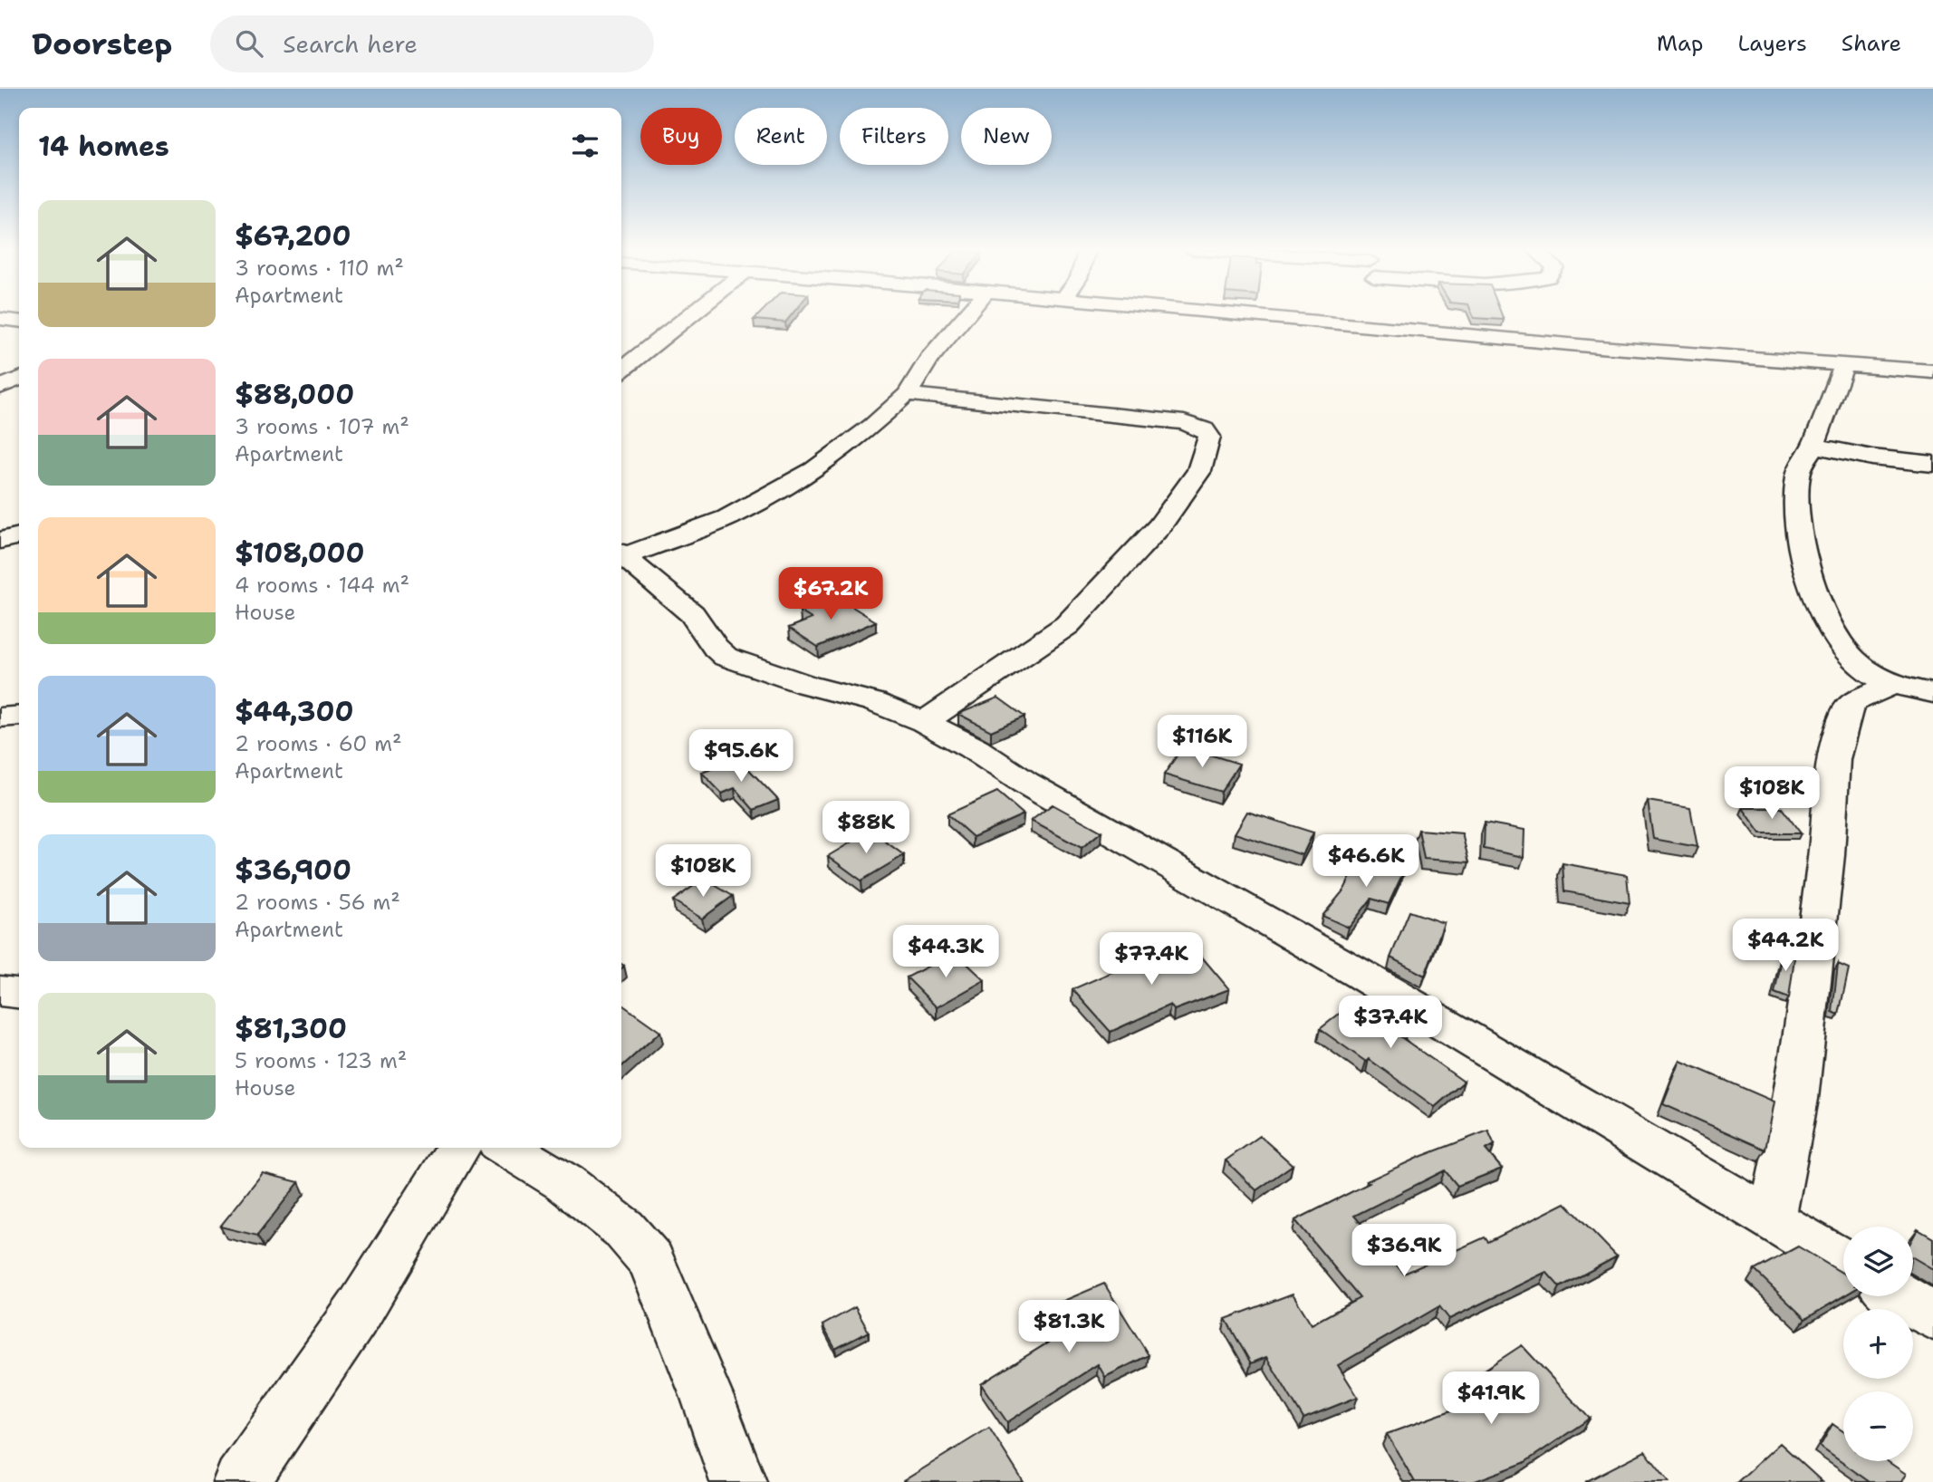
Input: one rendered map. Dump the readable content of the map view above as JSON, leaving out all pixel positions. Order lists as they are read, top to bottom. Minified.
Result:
{"page":{"header":"Doorstep","search":"Search here","nav":["Map","Layers","Share"],"chip":["Buy","Rent","Filters","New"],"heading":"14 homes","list":[{"name":"$67,200","note":"3 rooms · 110 m² · Apartment"},{"name":"$88,000","note":"3 rooms · 107 m² · Apartment"},{"name":"$108,000","note":"4 rooms · 144 m² · House"},{"name":"$44,300","note":"2 rooms · 60 m² · Apartment"},{"name":"$36,900","note":"2 rooms · 56 m² · Apartment"},{"name":"$81,300","note":"5 rooms · 123 m² · House"}],"price":["$67.2K","$116K","$95.6K","$108K","$88K","$46.6K","$108K","$44.2K","$44.3K","$77.4K","$37.4K","$36.9K","$81.3K","$41.9K"],"map_buttons":["+","−"]}}
